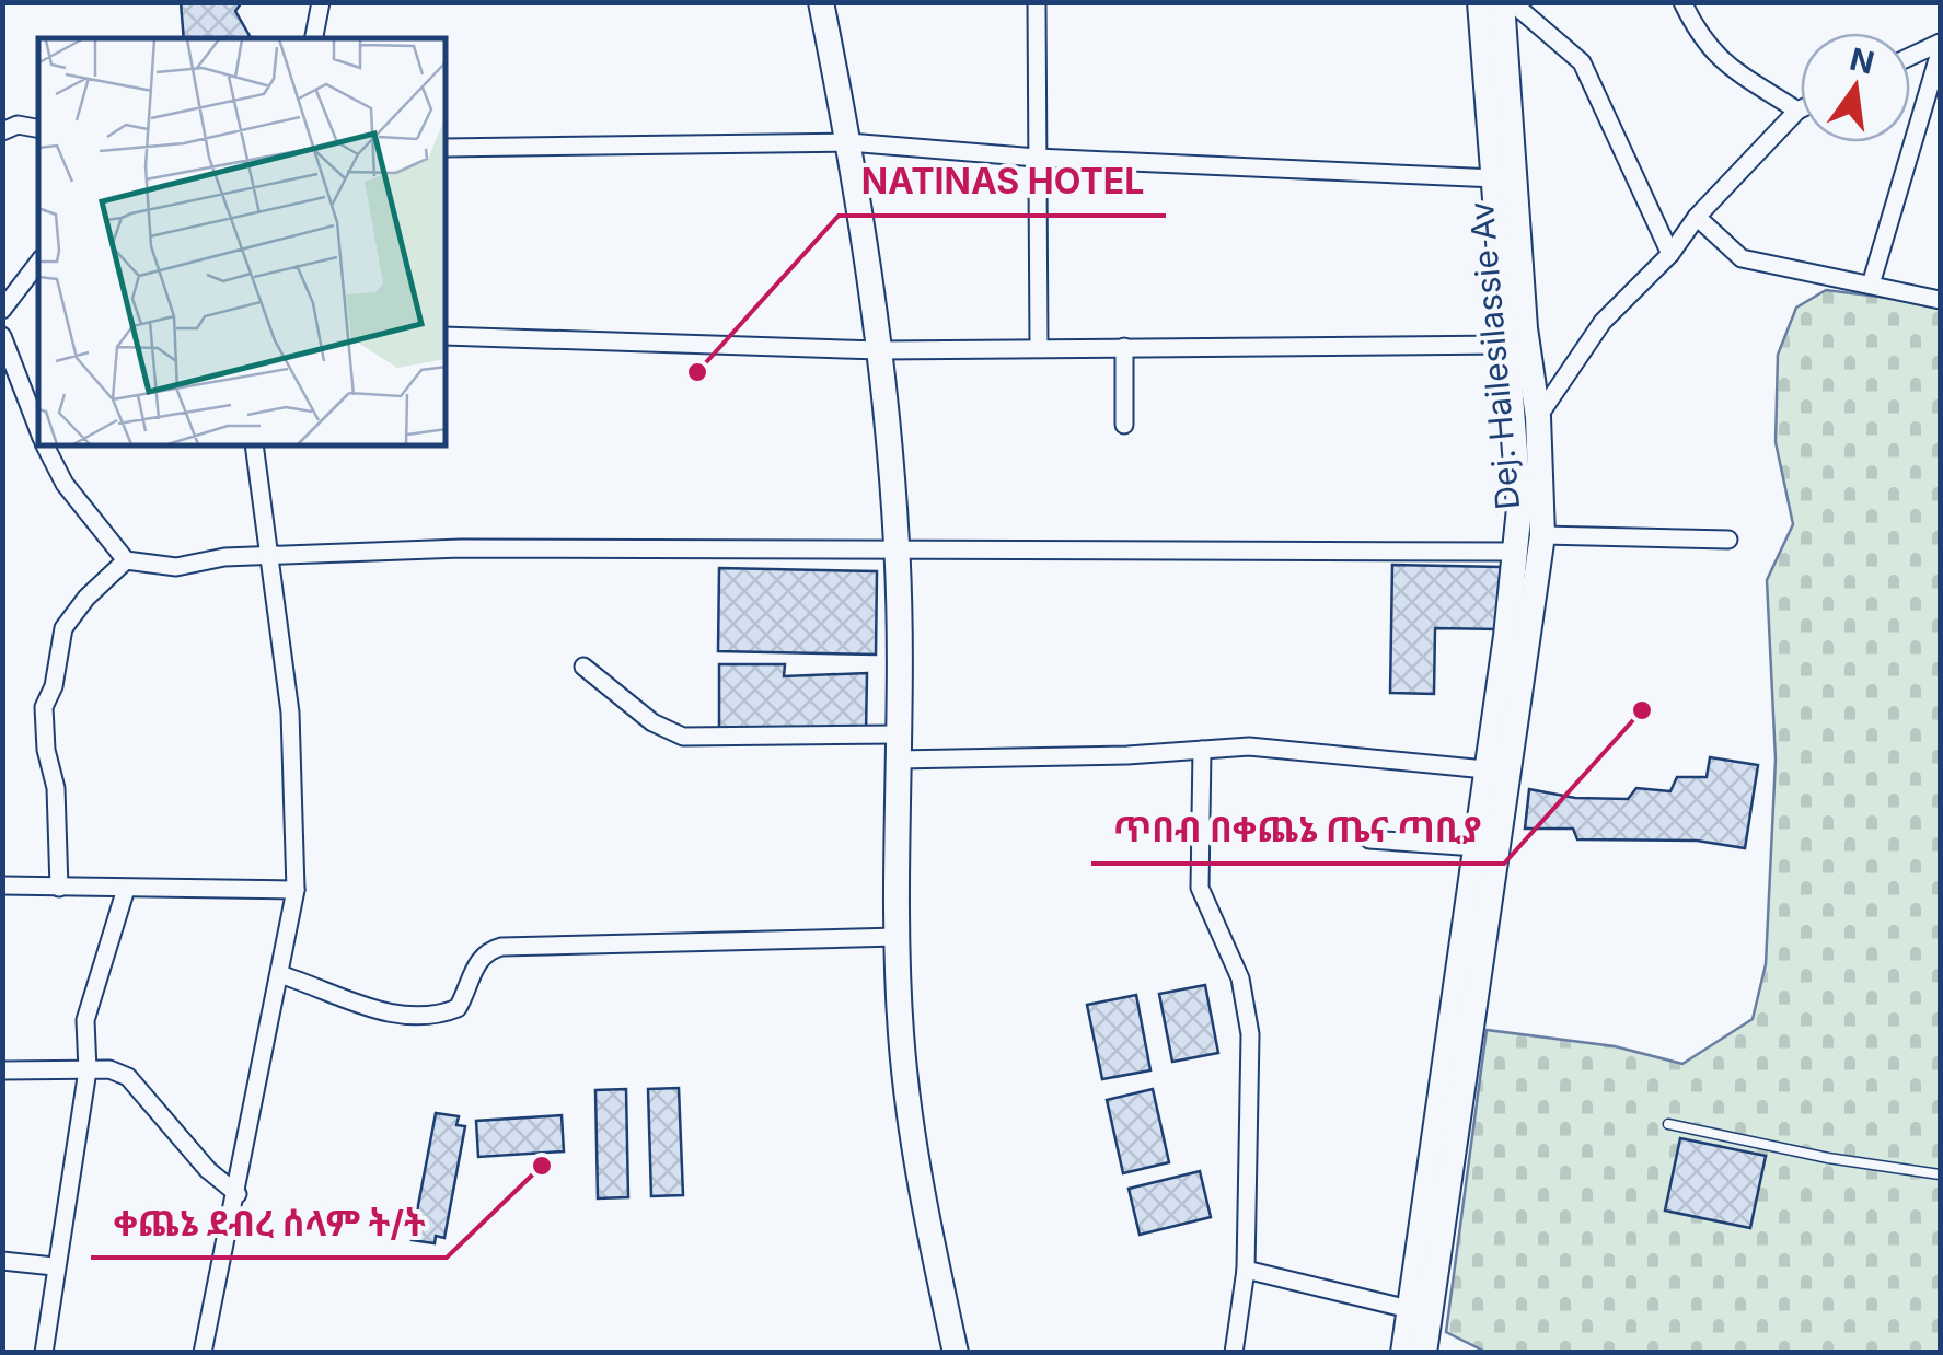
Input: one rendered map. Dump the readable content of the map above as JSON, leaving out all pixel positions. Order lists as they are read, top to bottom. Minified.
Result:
{"streets":{"main road":["Dej. Hailesilassie Av"]},"places":["NATINAS HOTEL","ጥበብ በቀጨኔ ጤና ጣቢያ","ቀጨኔ ደብረ ሰላም ት/ት"],"north":"top"}
